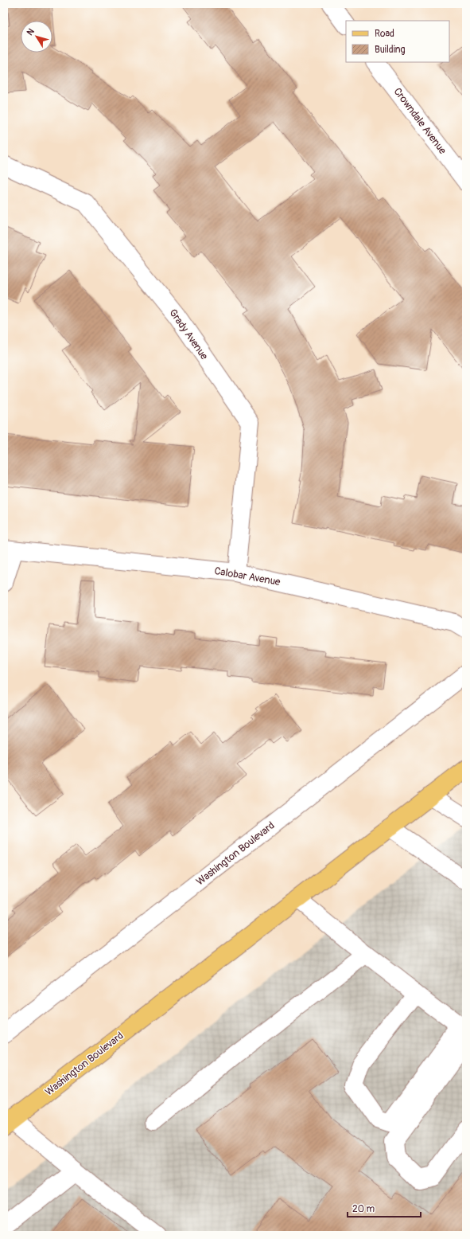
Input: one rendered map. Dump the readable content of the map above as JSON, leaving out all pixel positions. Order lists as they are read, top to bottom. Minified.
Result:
{"streets":{"main road":["Washington Boulevard"],"street":["Crowndale Avenue","Grady Avenue","Calobar Avenue"]},"crossings":[["Grady Avenue","Calobar Avenue"]],"legend":["Road","Building"],"scale_bar":"20 m","north":"top left"}
